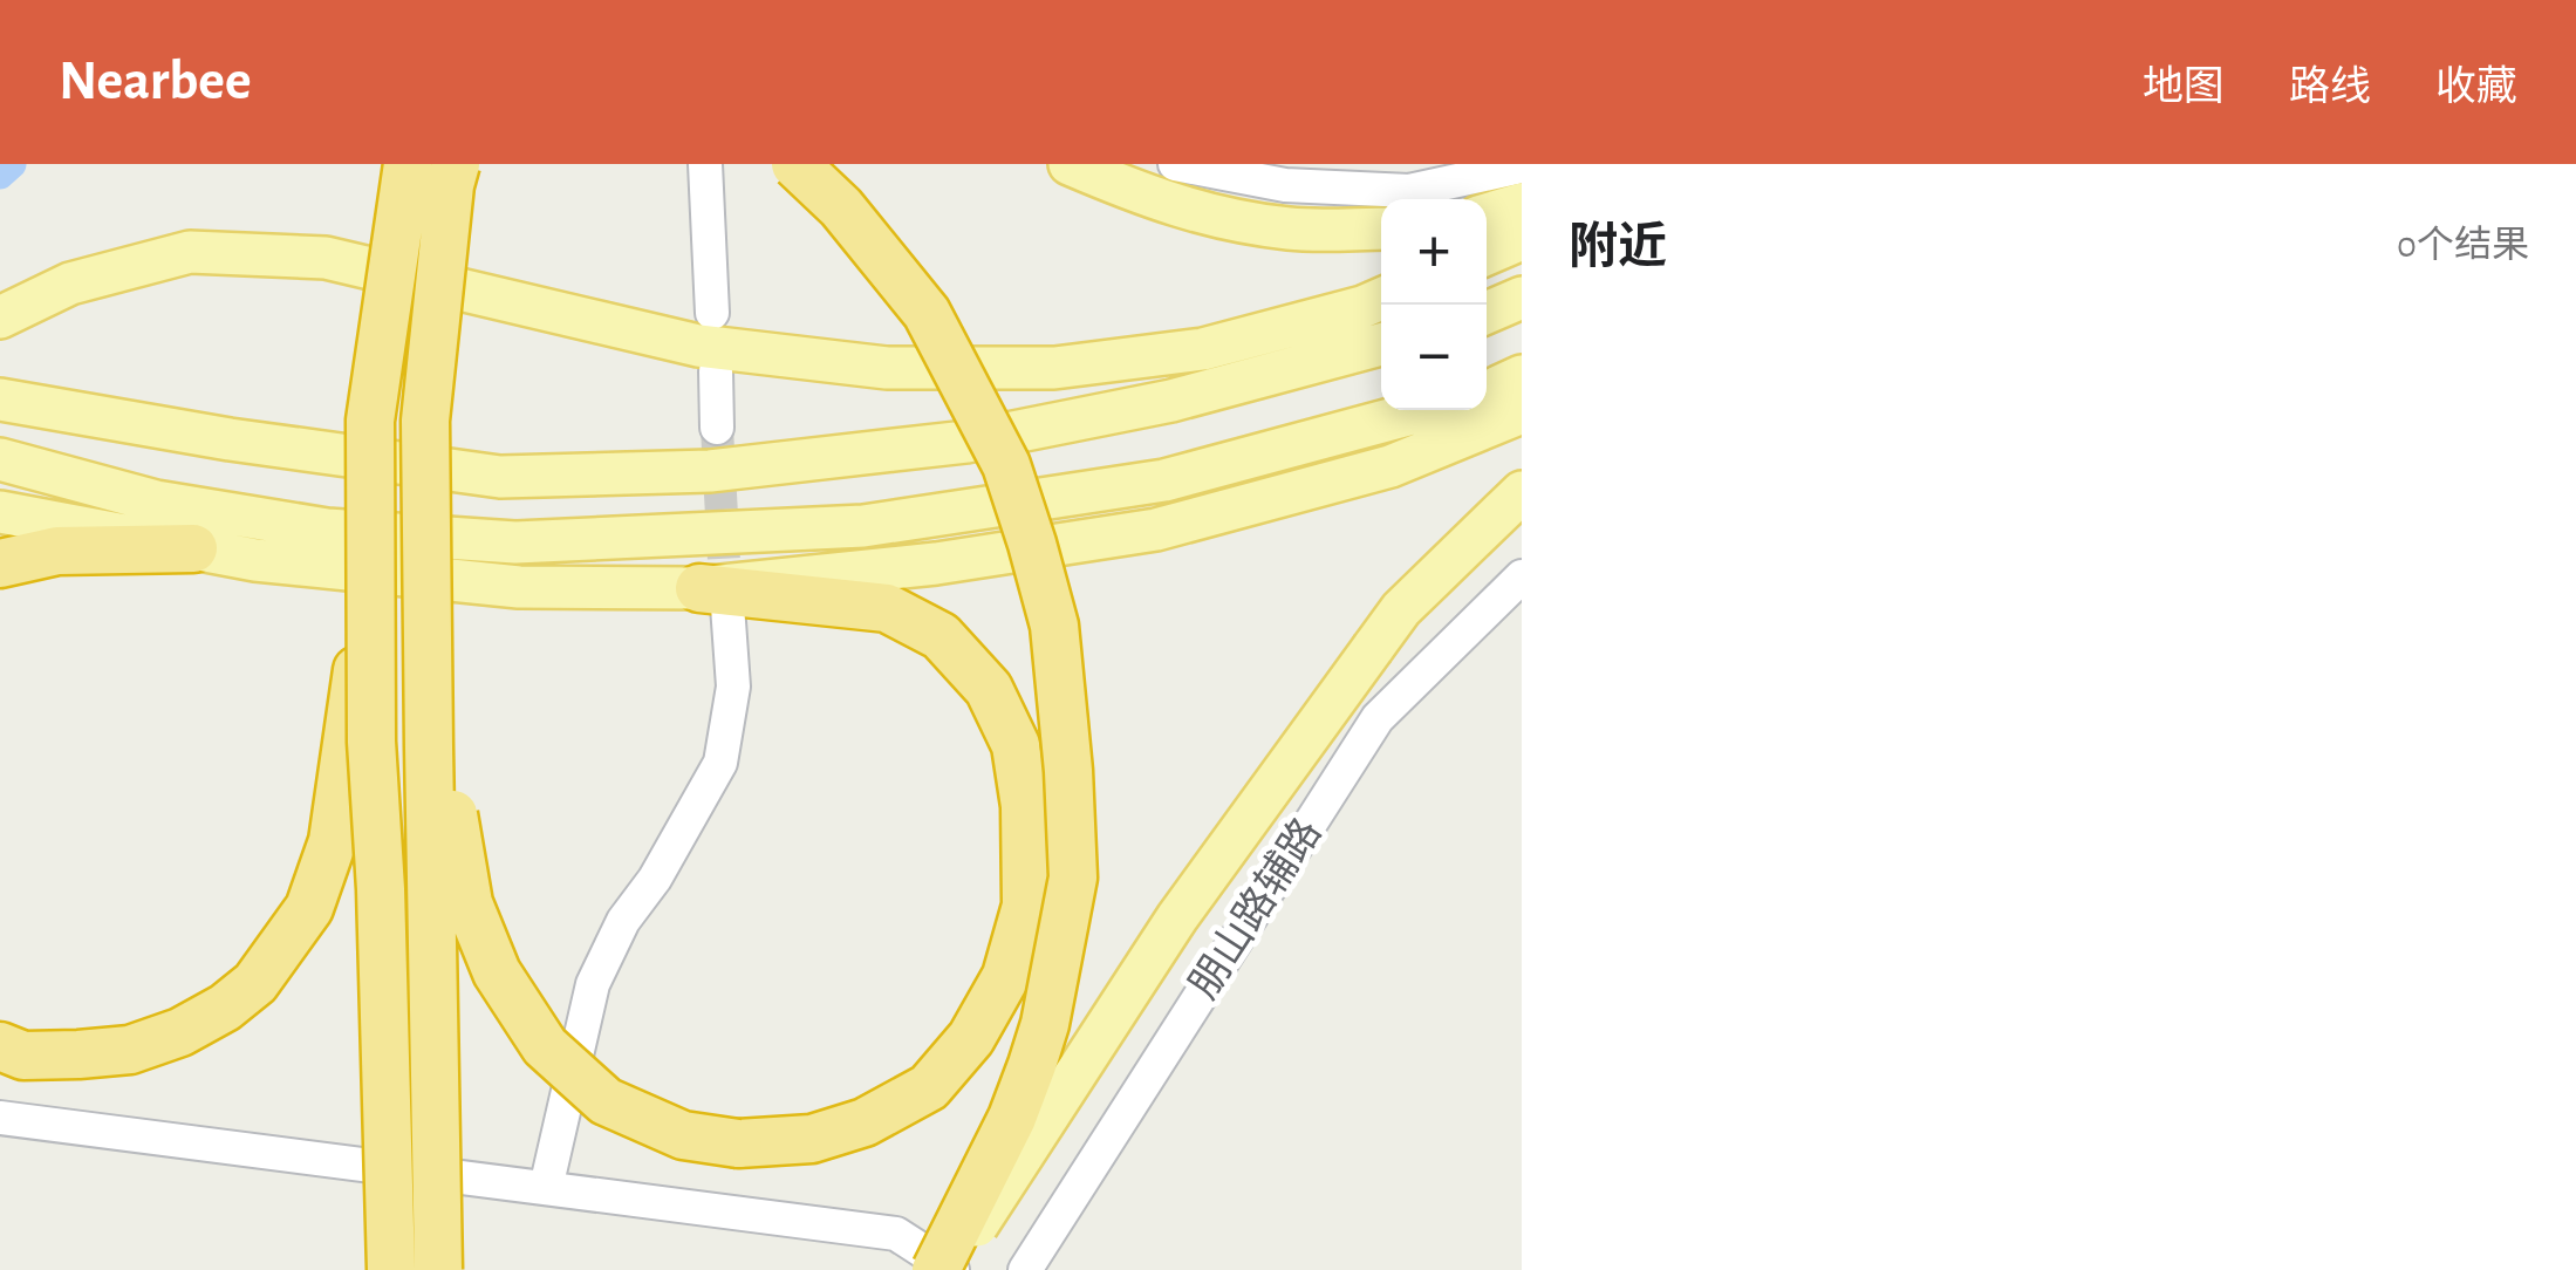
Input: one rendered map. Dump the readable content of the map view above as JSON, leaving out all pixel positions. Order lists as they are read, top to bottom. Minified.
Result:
{"streets":{"street":["朋山路辅路"]},"page":{"header":"Nearbee","nav":["地图","路线","收藏"],"heading":["附近","0个结果"],"map_buttons":["+","−"]}}
